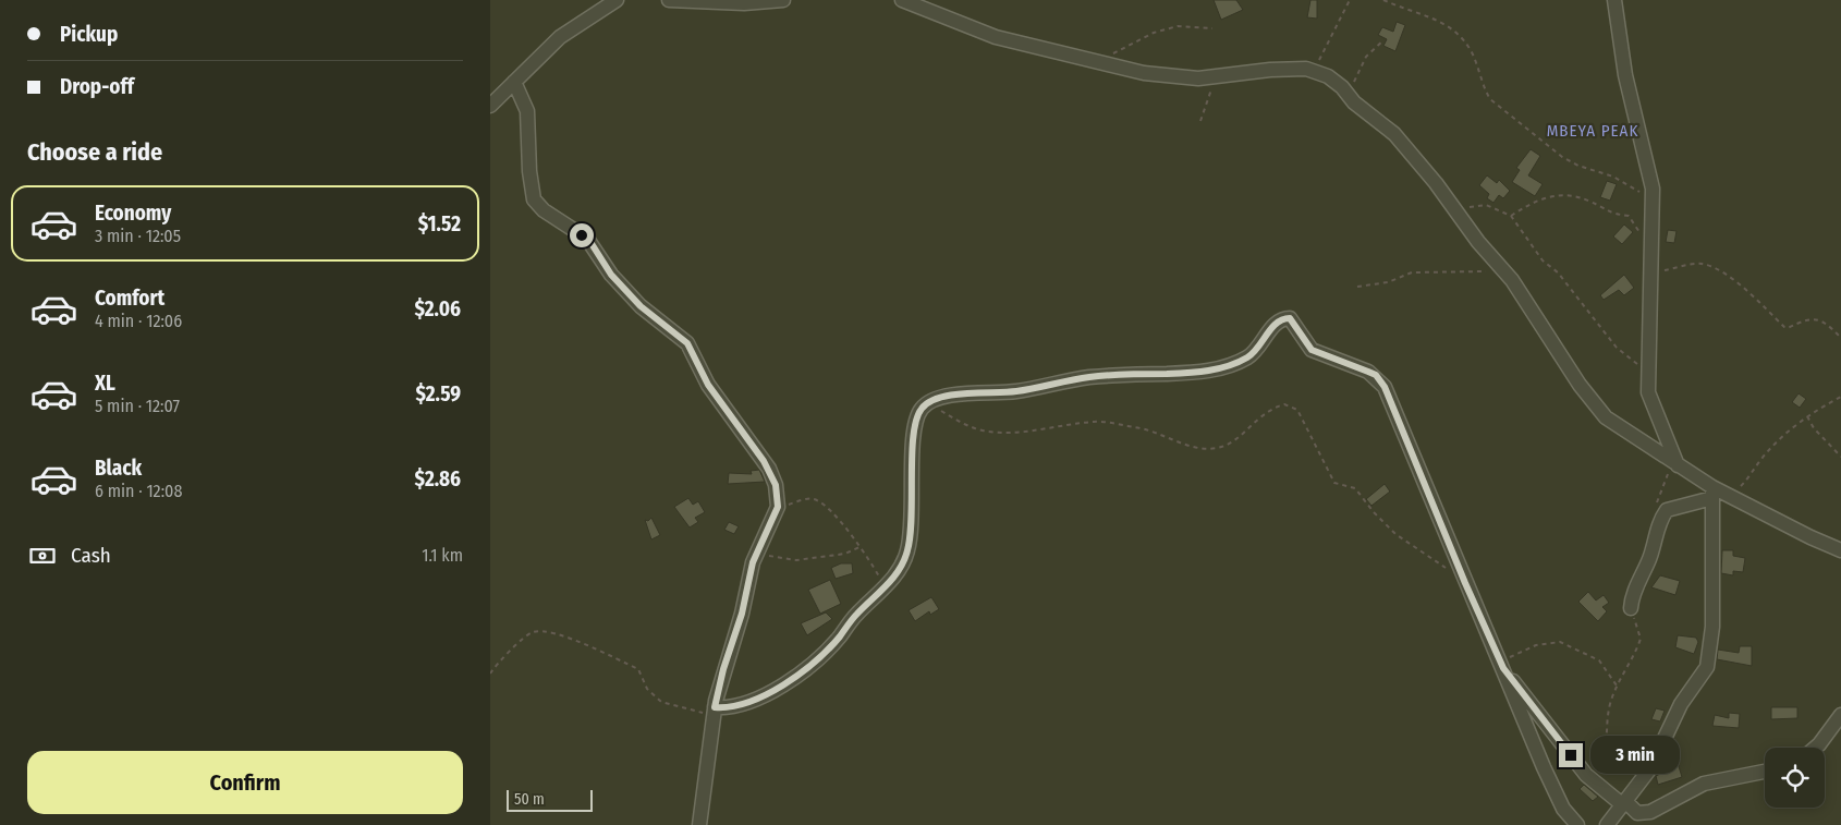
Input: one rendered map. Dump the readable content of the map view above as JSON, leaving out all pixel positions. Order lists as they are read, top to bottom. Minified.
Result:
{"districts":["MBEYA PEAK"],"scale_bar":"50 m","page":{"banner":["Pickup","Drop-off"],"heading":"Choose a ride","list":[{"name":"Economy","note":"3 min · 12:05","value":"$1.52"},{"name":"Comfort","note":"4 min · 12:06","value":"$2.06"},{"name":"XL","note":"5 min · 12:07","value":"$2.59"},{"name":"Black","note":"6 min · 12:08","value":"$2.86"}],"pay":["Cash","1.1 km"],"bubble":"3 min","buttons":"Confirm","scale":"50 m"}}
